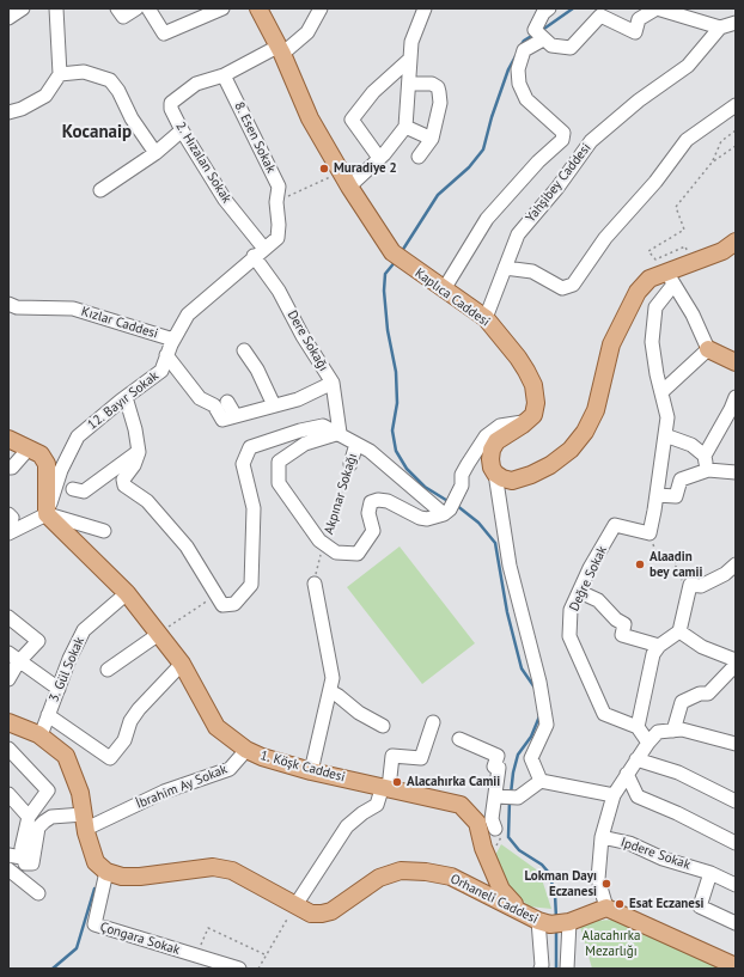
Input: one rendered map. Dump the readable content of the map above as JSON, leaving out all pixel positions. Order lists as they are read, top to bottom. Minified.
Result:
{"streets":{"main road":["Kaplıca Caddesi","1. Köşk Caddesi","Orhaneli Caddesi"],"street":["8. Esen Sokak","2. Hızalan Sokak","Yahşibey Caddesi","Kızlar Caddesi","Dere Sokağı","12. Bayır Sokak","Akpınar Sokağı","Değre Sokak","3. Gül Sokak","İbrahim Ay Sokak","Ipdere Sokak","Çongara Sokak"]},"crossings":[["8. Esen Sokak","2. Hızalan Sokak"],["8. Esen Sokak","Dere Sokağı"],["8. Esen Sokak","12. Bayır Sokak"],["2. Hızalan Sokak","Kaplıca Caddesi"],["2. Hızalan Sokak","Dere Sokağı"],["2. Hızalan Sokak","12. Bayır Sokak"],["Yahşibey Caddesi","Kaplıca Caddesi"],["Kızlar Caddesi","12. Bayır Sokak"],["Dere Sokağı","12. Bayır Sokak"],["12. Bayır Sokak","1. Köşk Caddesi"],["3. Gül Sokak","1. Köşk Caddesi"],["1. Köşk Caddesi","İbrahim Ay Sokak"],["1. Köşk Caddesi","Orhaneli Caddesi"],["Orhaneli Caddesi","Çongara Sokak"]],"districts":["Kocanaip"],"parks":["Alacahırka Mezarlığı"],"places":["Muradiye 2","Alaadin bey camii","Alacahırka Camii","Lokman Dayı Eczanesi","Esat Eczanesi"]}
